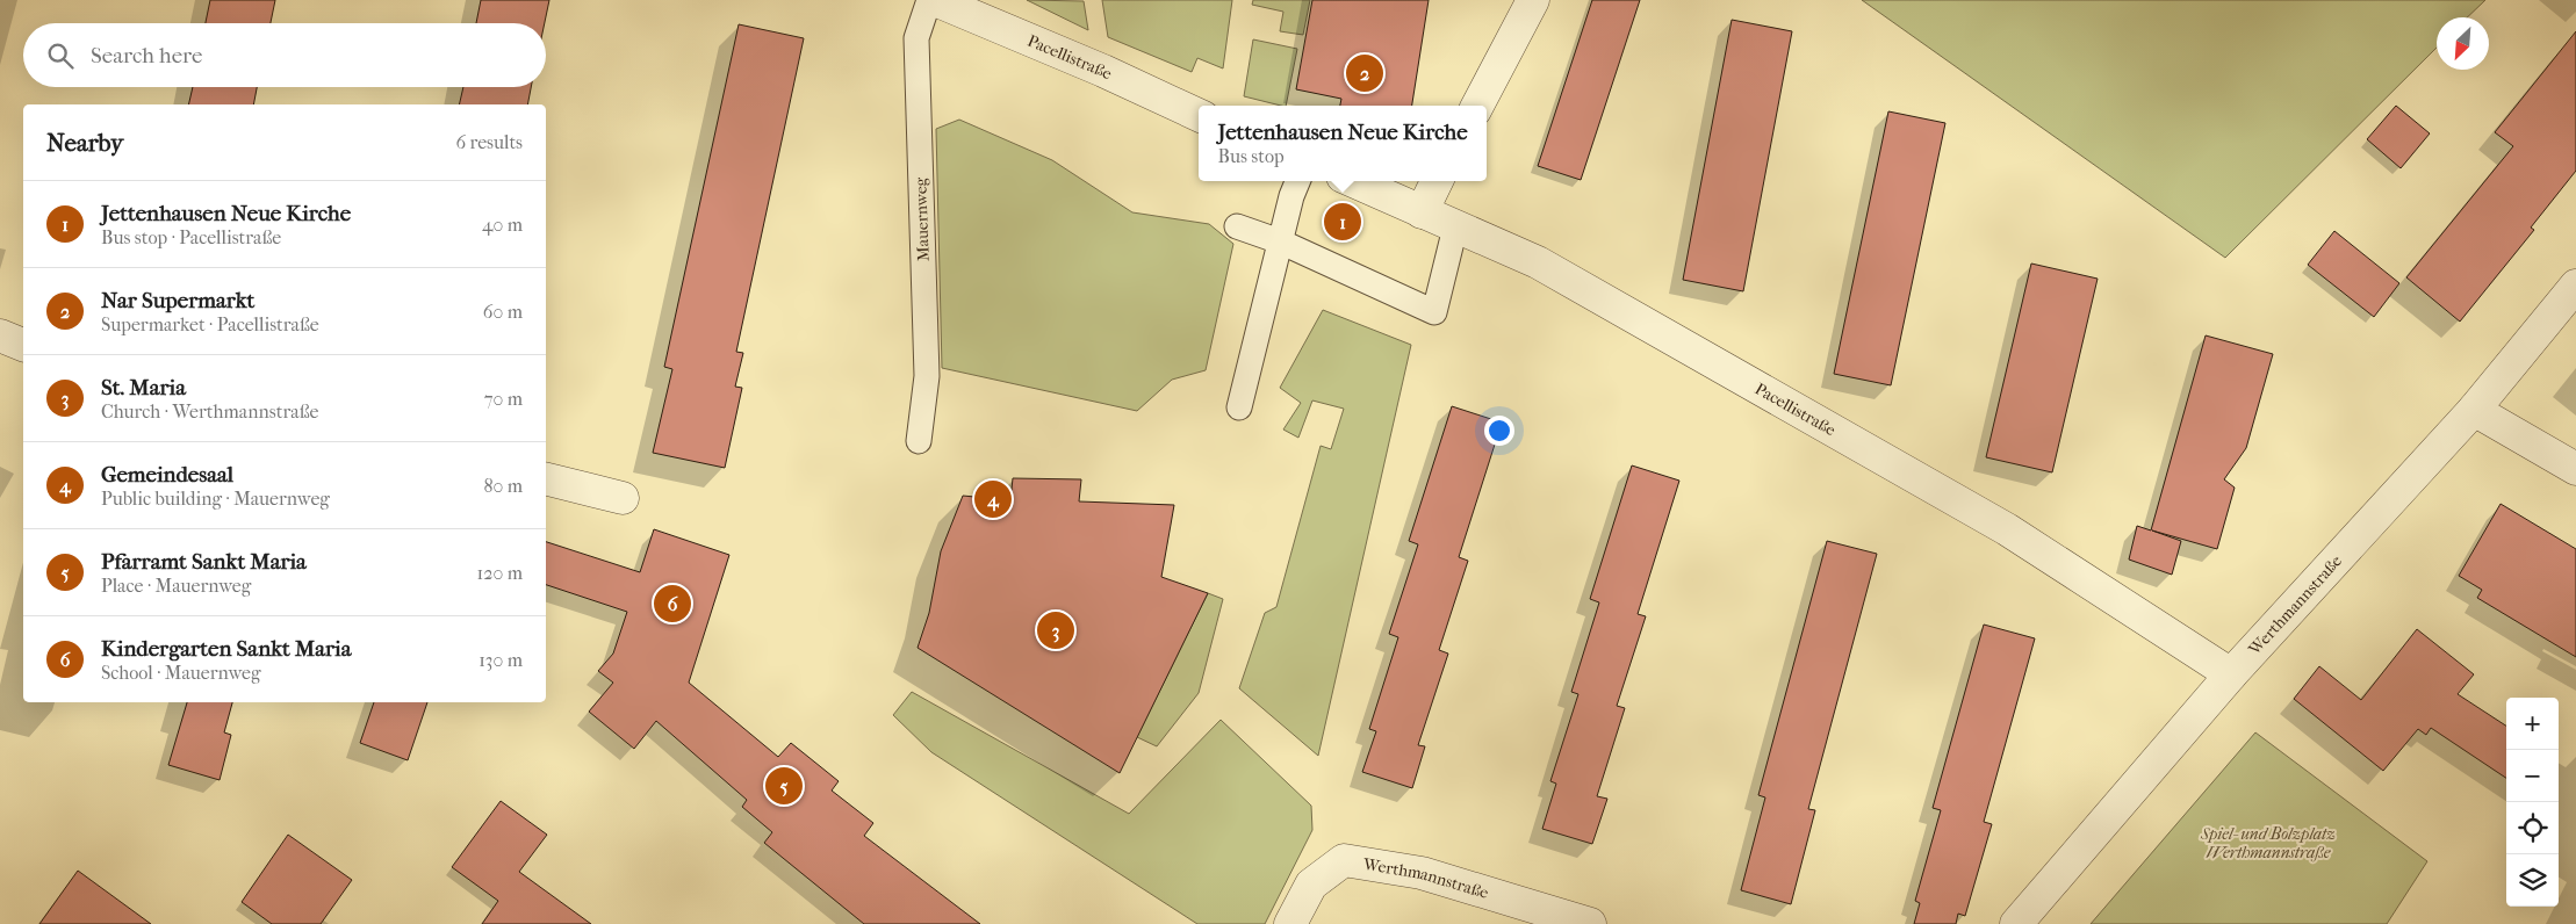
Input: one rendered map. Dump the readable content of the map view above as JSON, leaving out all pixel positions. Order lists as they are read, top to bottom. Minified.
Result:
{"streets":{"street":["Pacellistraße","Werthmannstraße"],"lane":["Mauernweg"]},"crossings":[["Pacellistraße","Werthmannstraße"]],"parks":["Spiel- und Bolzplatz Werthmannstraße"],"north":"bottom left","page":{"search":"Search here","pins":["2","1","4","6","3","5"],"heading":["Nearby","6 results"],"popup":["Jettenhausen Neue Kirche","Bus stop"],"list":[{"mark":"1","name":"Jettenhausen Neue Kirche","note":"Bus stop · Pacellistraße","value":"40 m"},{"mark":"2","name":"Nar Supermarkt","note":"Supermarket · Pacellistraße","value":"60 m"},{"mark":"3","name":"St. Maria","note":"Church · Werthmannstraße","value":"70 m"},{"mark":"4","name":"Gemeindesaal","note":"Public building · Mauernweg","value":"80 m"},{"mark":"5","name":"Pfarramt Sankt Maria","note":"Place · Mauernweg","value":"120 m"},{"mark":"6","name":"Kindergarten Sankt Maria","note":"School · Mauernweg","value":"130 m"}],"map_buttons":["+","−"]}}
